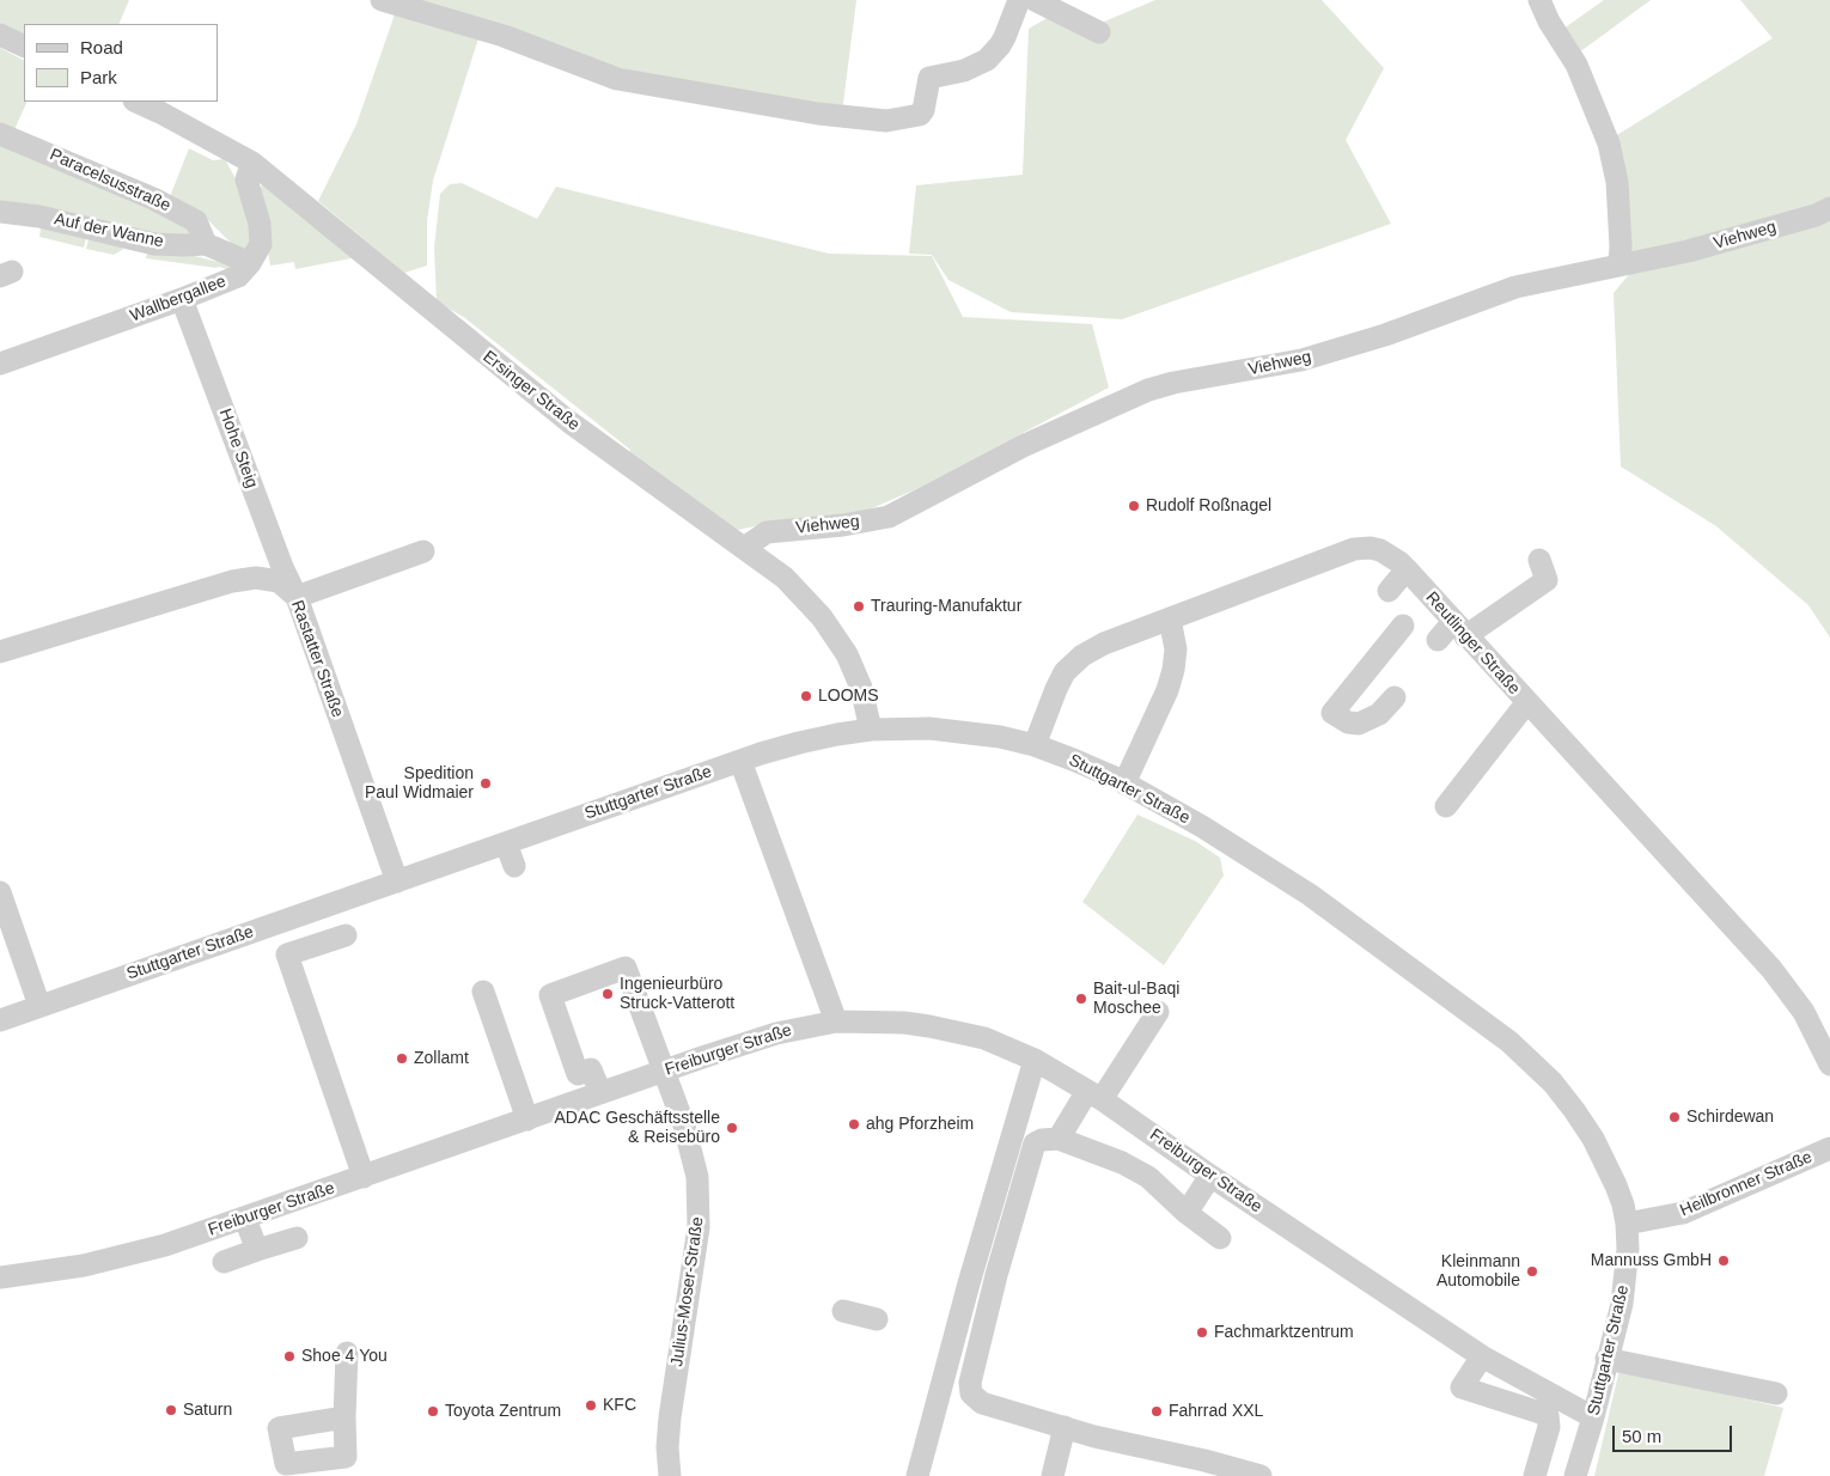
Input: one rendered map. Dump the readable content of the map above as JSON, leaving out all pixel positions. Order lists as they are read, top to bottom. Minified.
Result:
{"streets":{"street":["Paracelsusstraße","Auf der Wanne","Viehweg","Wallbergallee","Ersinger Straße","Hohe Steig","Reutlinger Straße","Rastatter Straße","Stuttgarter Straße","Freiburger Straße","Heilbronner Straße","Julius-Moser-Straße"]},"crossings":[["Paracelsusstraße","Auf der Wanne"],["Auf der Wanne","Wallbergallee"],["Viehweg","Ersinger Straße"],["Wallbergallee","Hohe Steig"],["Ersinger Straße","Stuttgarter Straße"],["Hohe Steig","Rastatter Straße"],["Reutlinger Straße","Stuttgarter Straße"],["Rastatter Straße","Stuttgarter Straße"],["Stuttgarter Straße","Freiburger Straße"],["Stuttgarter Straße","Heilbronner Straße"],["Freiburger Straße","Julius-Moser-Straße"]],"places":["Rudolf Roßnagel","Trauring-Manufaktur","LOOMS","Spedition Paul Widmaier","Ingenieurbüro Struck-Vatterott","Bait-ul-Baqi Moschee","Zollamt","Schirdewan","ahg Pforzheim","ADAC Geschäftsstelle & Reisebüro","Mannuss GmbH","Kleinmann Automobile","Fachmarktzentrum","Shoe 4 You","KFC","Saturn","Toyota Zentrum","Fahrrad XXL"],"legend":["Road","Park"],"scale_bar":"50 m"}
